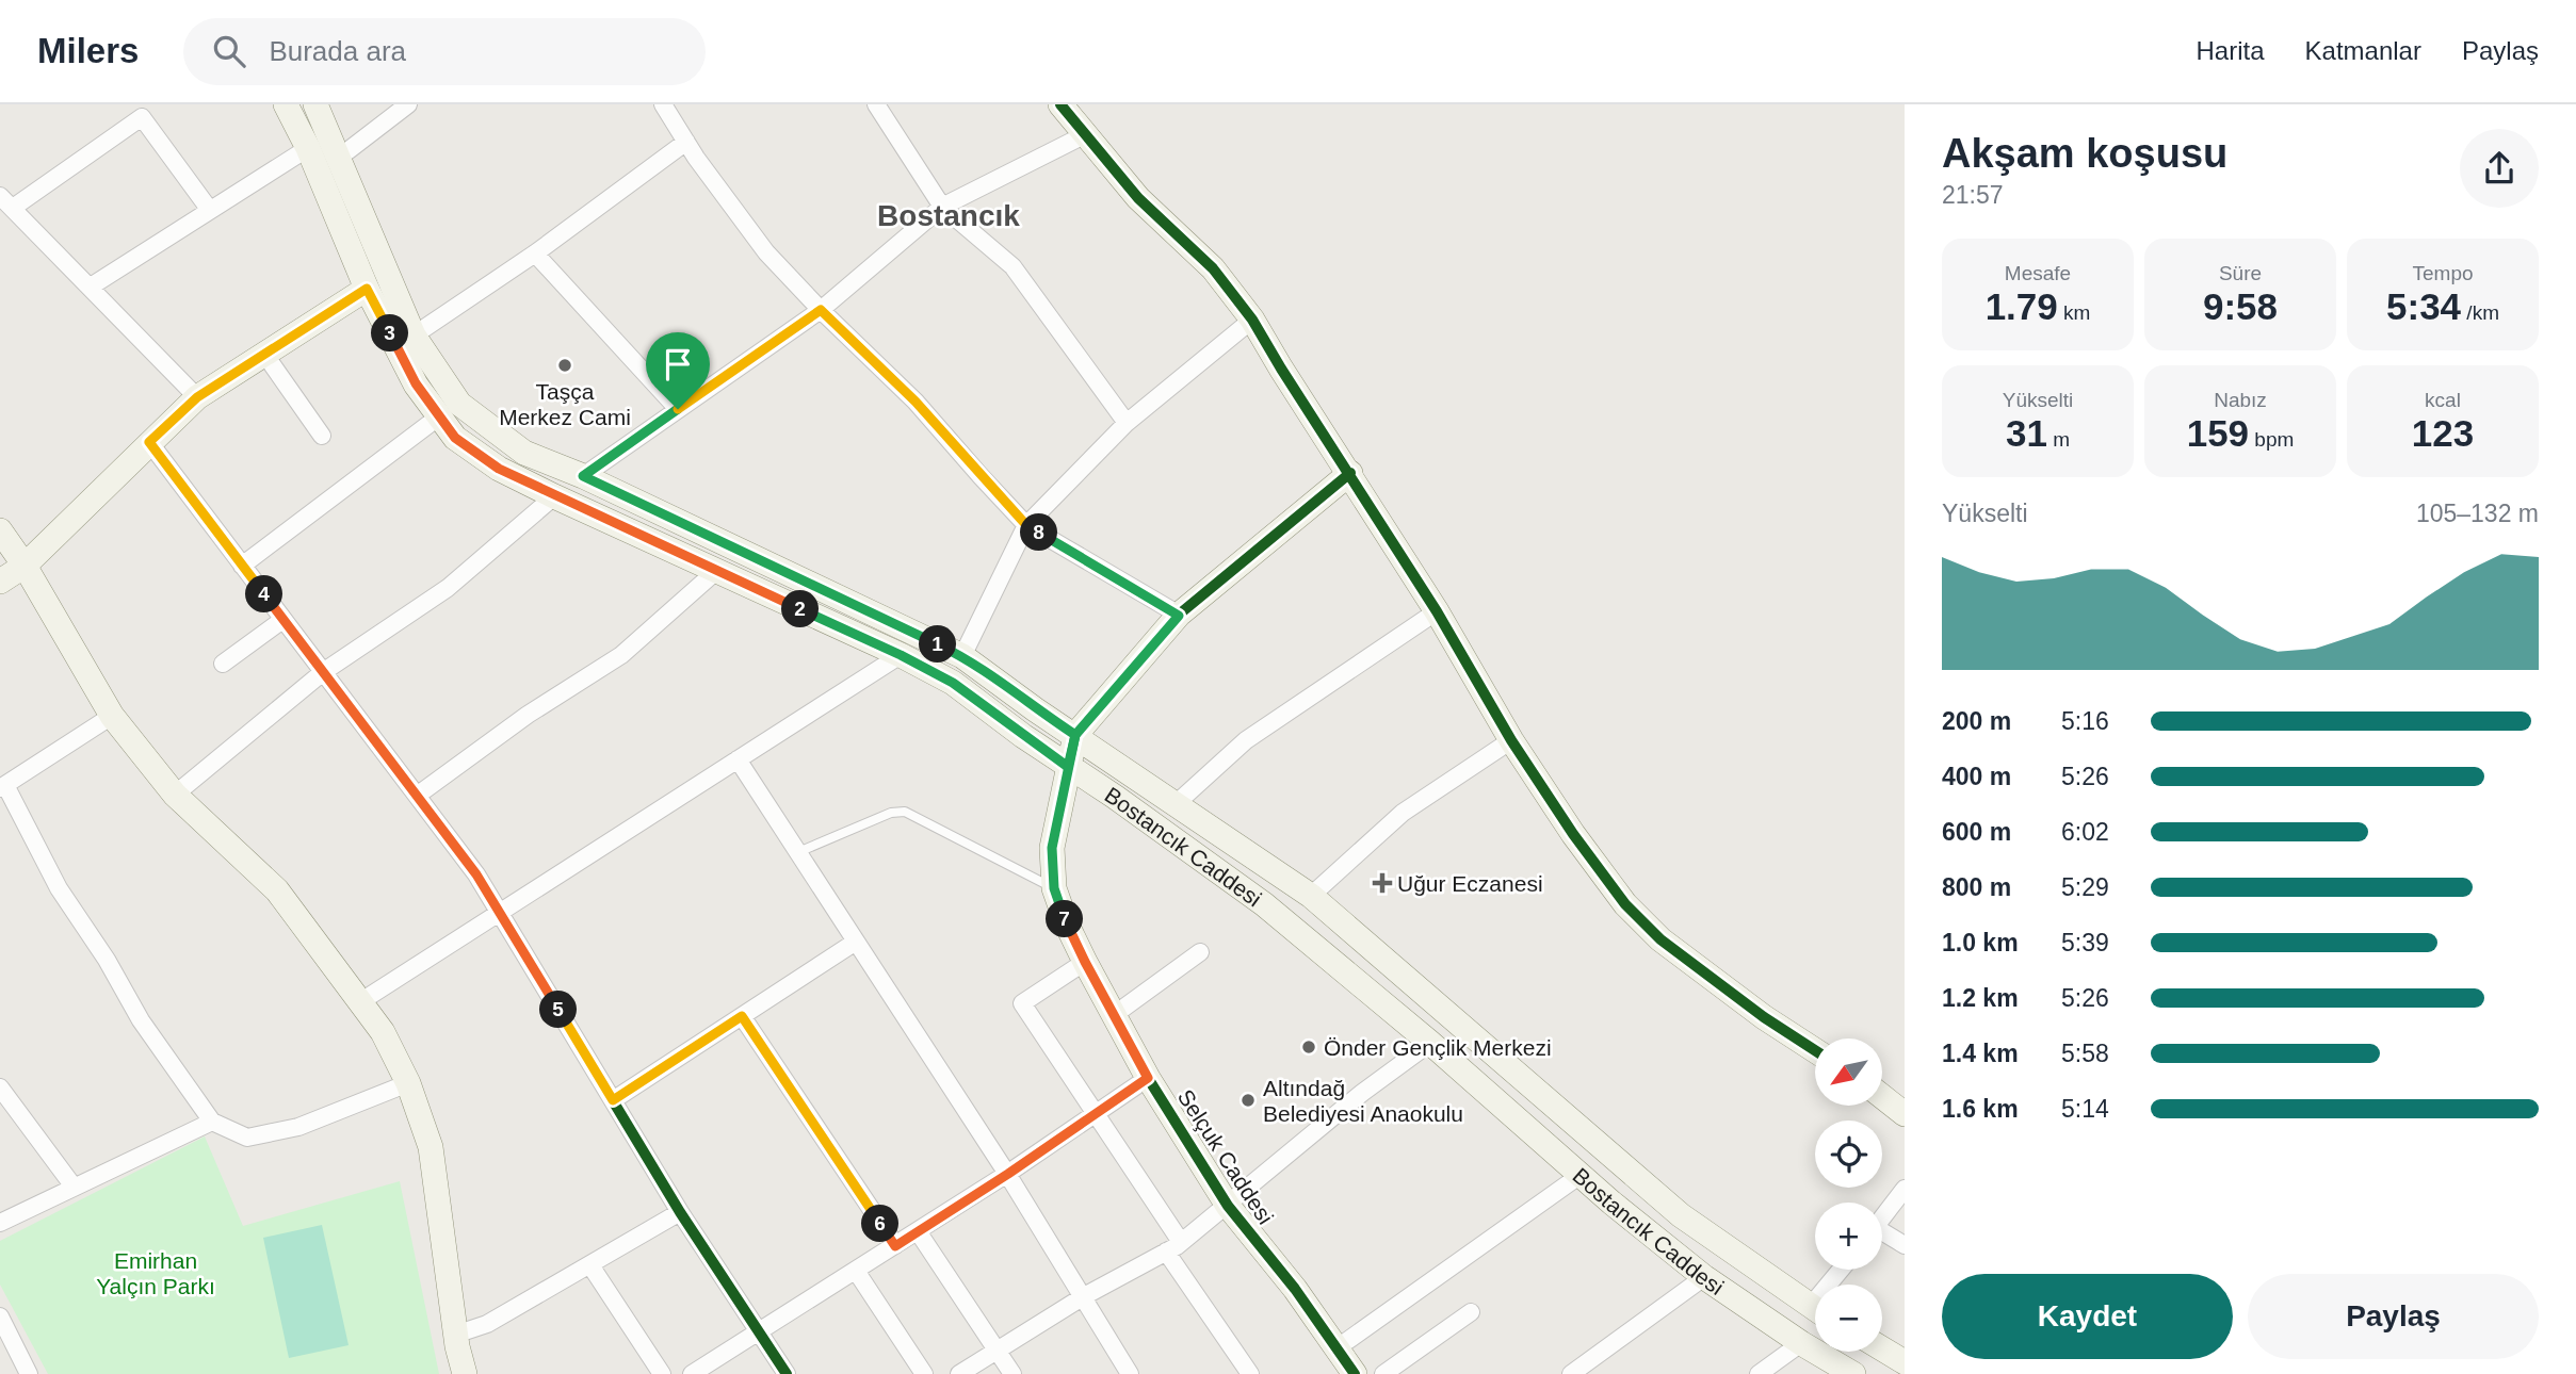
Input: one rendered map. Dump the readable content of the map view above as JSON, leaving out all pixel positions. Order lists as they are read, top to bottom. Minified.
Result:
{"streets":{"main road":["Bostancık Caddesi","Selçuk Caddesi"]},"crossings":[["Bostancık Caddesi","Selçuk Caddesi"]],"districts":["Bostancık"],"parks":["Emirhan Yalçın Parkı"],"places":{"other":["Taşça Merkez Cami","Önder Gençlik Merkezi","Altındağ Belediyesi Anaokulu"],"health":["Uğur Eczanesi"]},"north":"bottom left","page":{"header":"Milers","search":"Burada ara","nav":["Harita","Katmanlar","Paylaş"],"heading":["Akşam koşusu","21:57"],"stats":[["Mesafe","1.79 km"],["Süre","9:58"],["Tempo","5:34 /km"],["Yükselti","31 m"],["Nabız","159 bpm"],["kcal","123"]],"pins":["3","8","4","2","1","7","5","6"],"chart":["Yükselti","105–132 m"],"list":[{"name":"200 m","note":"5:16"},{"name":"400 m","note":"5:26"},{"name":"600 m","note":"6:02"},{"name":"800 m","note":"5:29"},{"name":"1.0 km","note":"5:39"},{"name":"1.2 km","note":"5:26"},{"name":"1.4 km","note":"5:58"},{"name":"1.6 km","note":"5:14"}],"map_buttons":["+","−"],"buttons":["Kaydet","Paylaş"]}}
